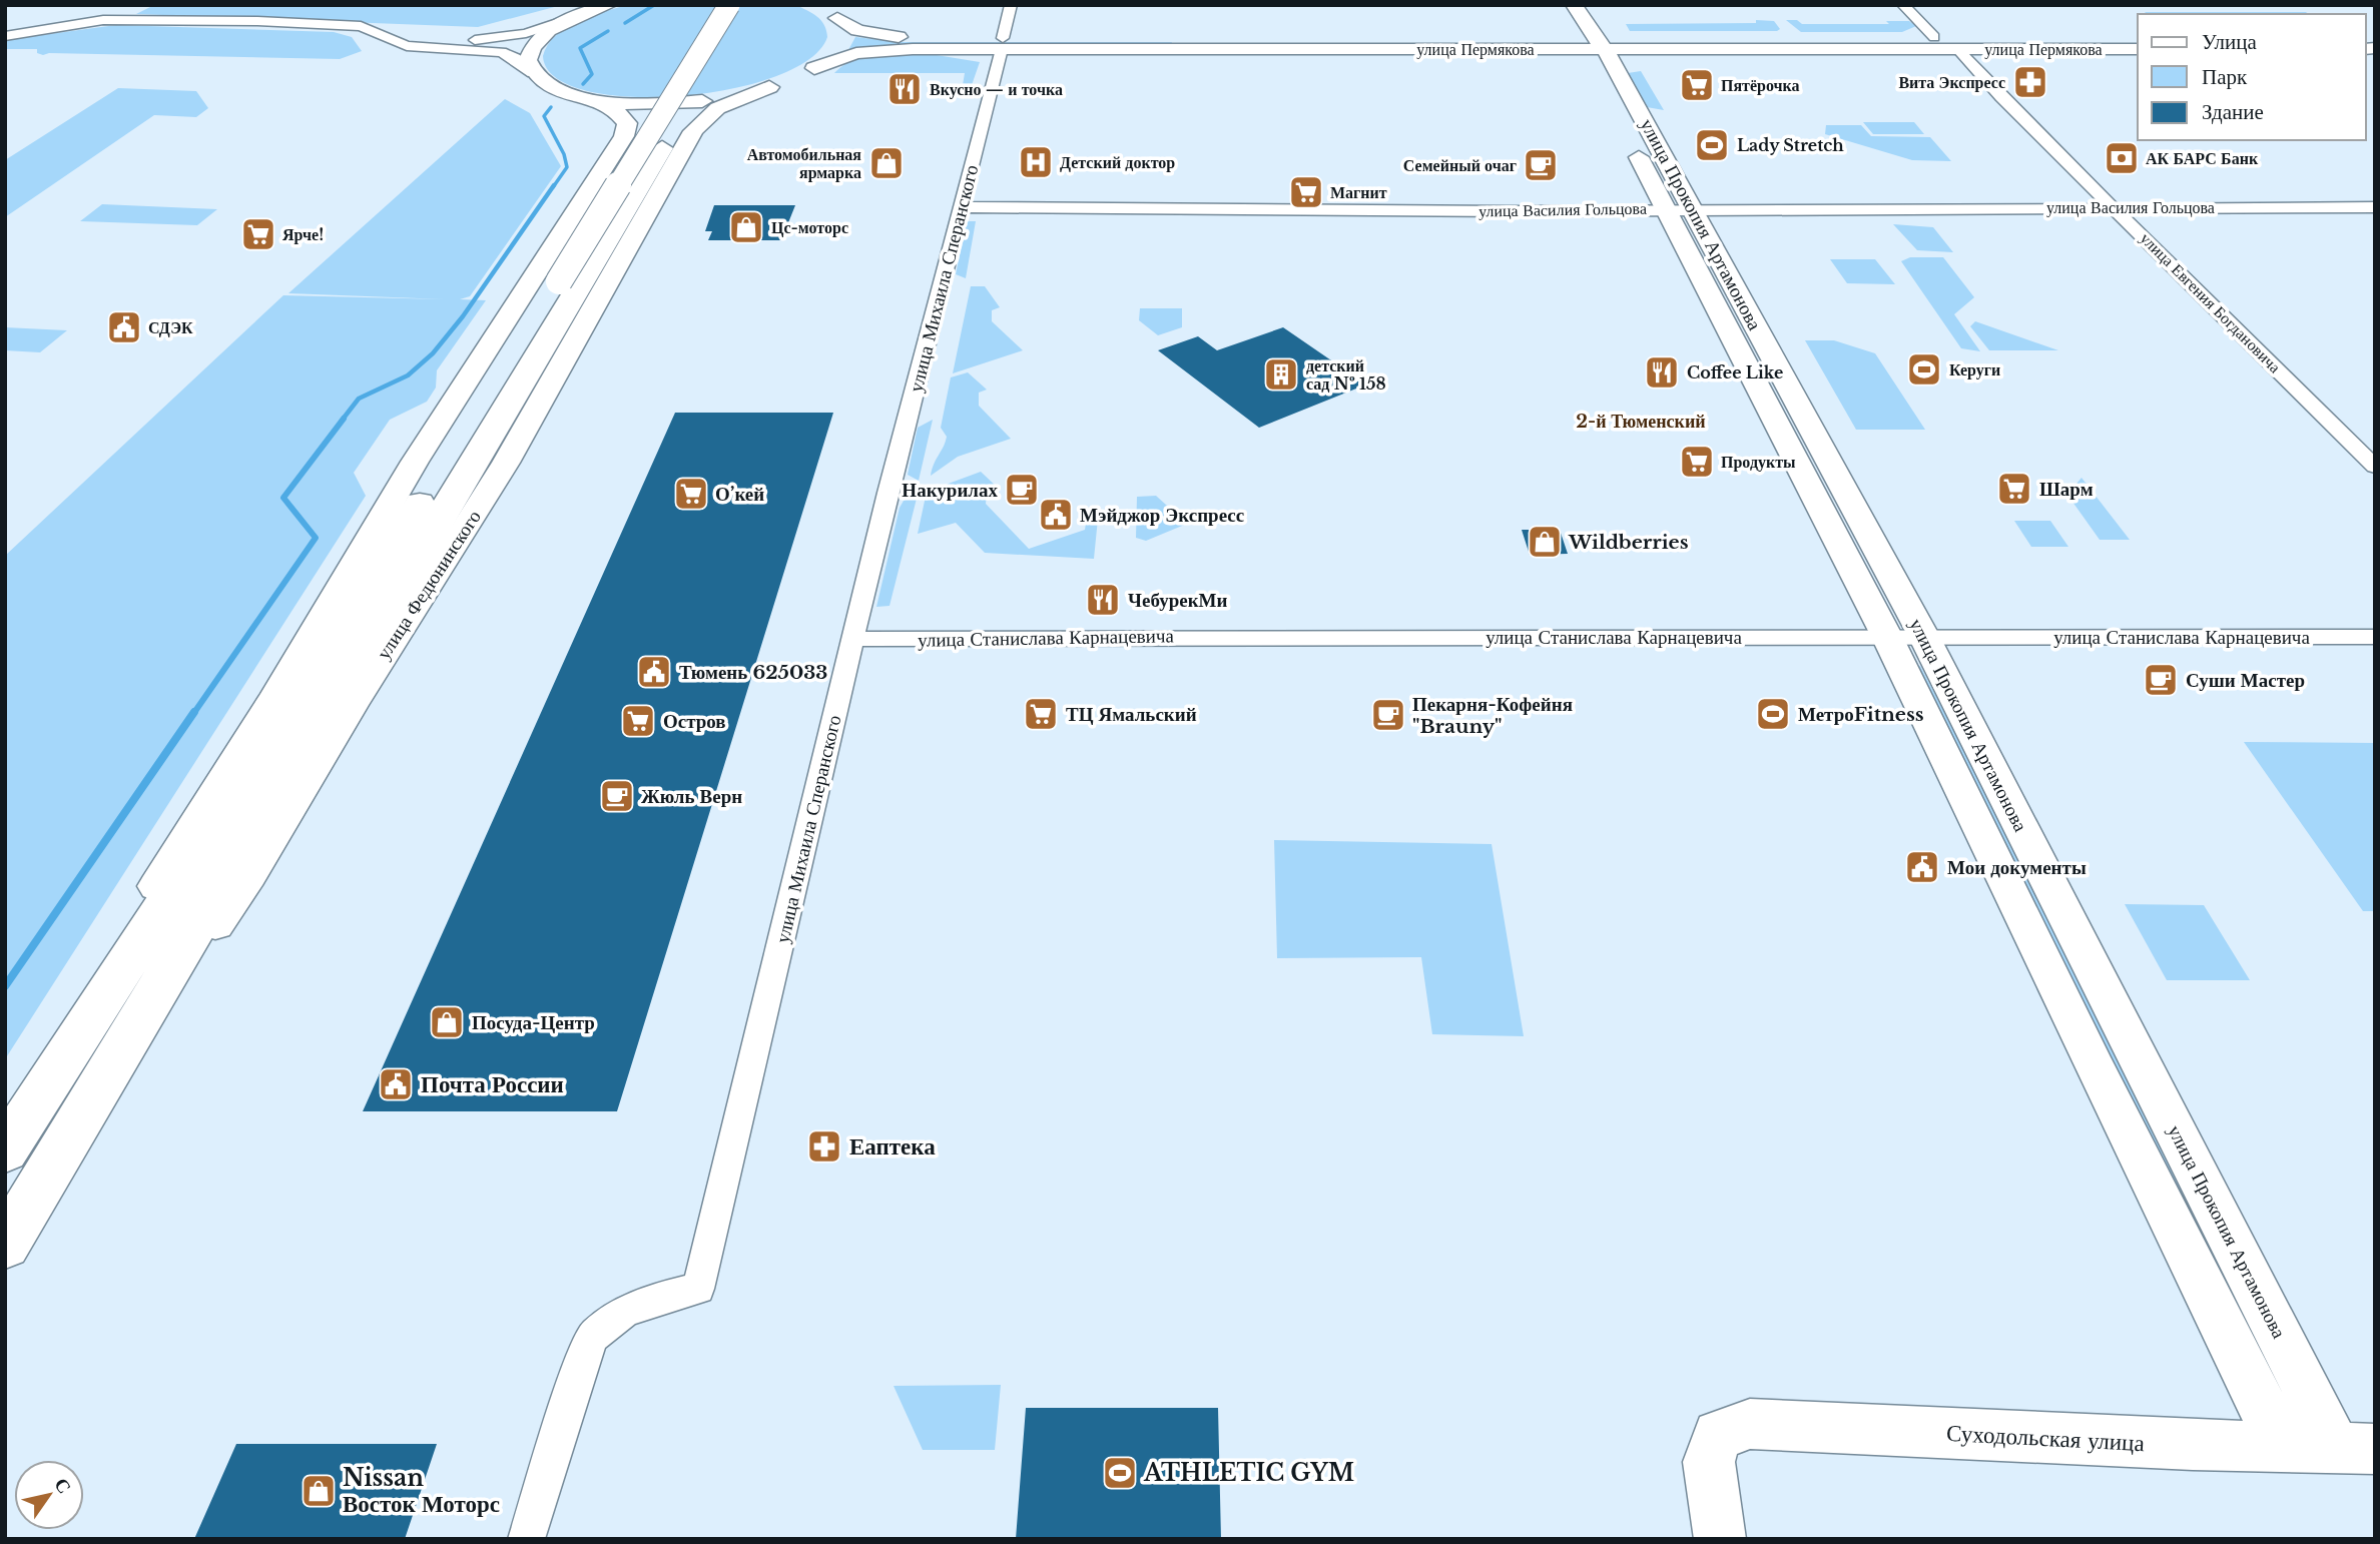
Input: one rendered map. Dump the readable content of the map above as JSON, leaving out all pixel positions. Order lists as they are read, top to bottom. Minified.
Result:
{"streets":{"highway":["улица Федюнинского"],"main road":["улица Пермякова","улица Прокопия Артамонова","Суходольская улица"],"street":["улица Василия Гольцова","улица Михаила Сперанского","улица Евгения Богдановича","улица Станислава Карнацевича"]},"crossings":[["улица Пермякова","улица Прокопия Артамонова"],["улица Пермякова","улица Михаила Сперанского"],["улица Пермякова","улица Евгения Богдановича"],["улица Василия Гольцова","улица Прокопия Артамонова"],["улица Василия Гольцова","улица Михаила Сперанского"],["улица Василия Гольцова","улица Евгения Богдановича"],["улица Прокопия Артамонова","улица Станислава Карнацевича"],["улица Прокопия Артамонова","Суходольская улица"],["улица Михаила Сперанского","улица Станислава Карнацевича"]],"districts":["2-й Тюменский"],"places":{"pharmacy":["Вита Экспресс","Еаптека"],"supermarket":["Пятёрочка","Магнит","Ярче!","Продукты","Шарм","О’кей","ТЦ Ямальский","Остров"],"restaurant":["Вкусно — и точка","Coffee Like","ЧебурекМи"],"sports":["Lady Stretch","Керуги","МетроFitness","ATHLETIC GYM"],"bank":["АК БАРС Банк"],"hospital":["Детский доктор"],"shop":["Автомобильная ярмарка","Цс-моторс","Wildberries","Посуда-Центр","Nissan Восток Моторс"],"cafe":["Семейный очаг","Накурилах","Суши Мастер","Пекарня-Кофейня \"Brauny\"","Жюль Верн"],"public building":["СДЭК","Мэйджор Экспресс","Тюмень 625033","Мои документы","Почта России"],"building":["детский сад № 158"]},"legend":["Улица","Парк","Здание"],"north":"top right"}
